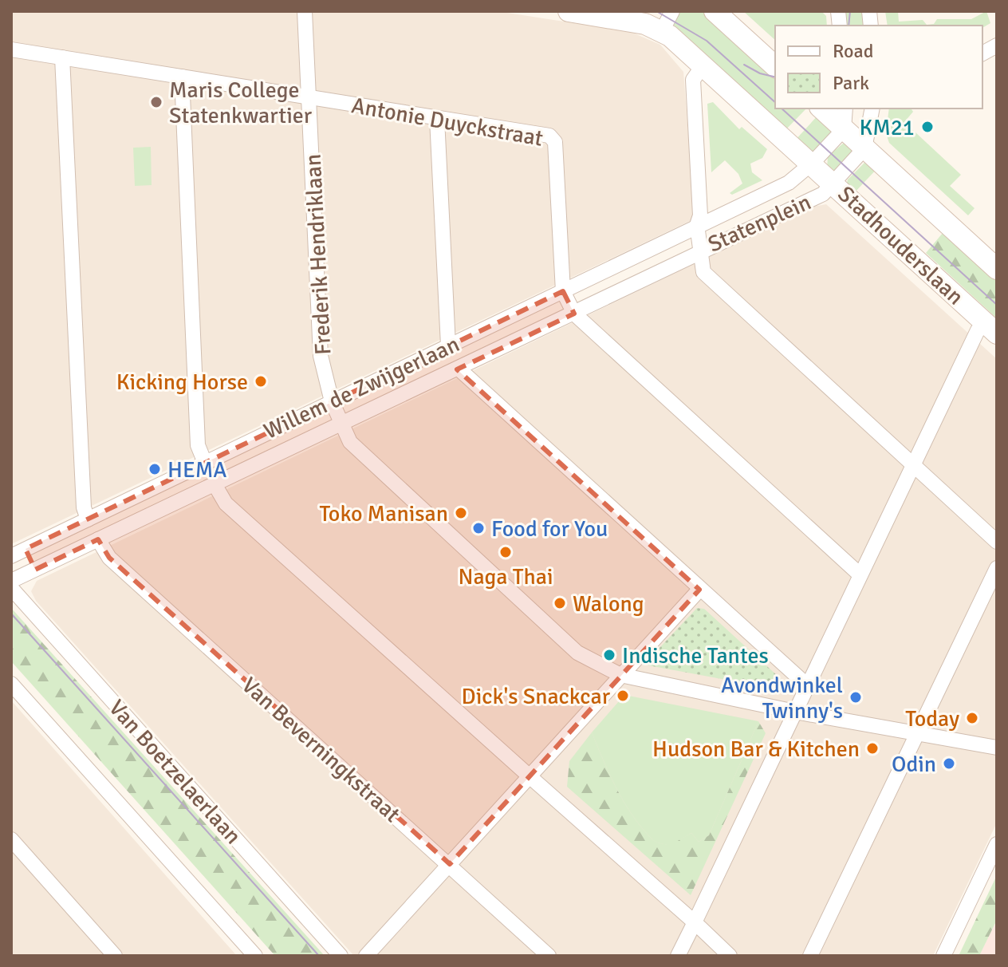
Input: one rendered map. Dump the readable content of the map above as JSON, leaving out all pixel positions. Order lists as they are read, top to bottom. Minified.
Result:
{"streets":{"street":["Antonie Duyckstraat","Statenplein","Stadhouderslaan","Frederik Hendriklaan","Willem de Zwijgerlaan","Van Beverningkstraat","Van Boetzelaerlaan"]},"crossings":[["Antonie Duyckstraat","Frederik Hendriklaan"],["Antonie Duyckstraat","Willem de Zwijgerlaan"],["Statenplein","Stadhouderslaan"],["Statenplein","Willem de Zwijgerlaan"],["Frederik Hendriklaan","Willem de Zwijgerlaan"],["Willem de Zwijgerlaan","Van Beverningkstraat"]],"places":["Maris College Statenkwartier","KM21","Kicking Horse","HEMA","Toko Manisan","Food for You","Naga Thai","Walong","Indische Tantes","Dick's Snackcar","Avondwinkel Twinny's","Today","Hudson Bar & Kitchen","Odin"],"legend":["Road","Park"]}
